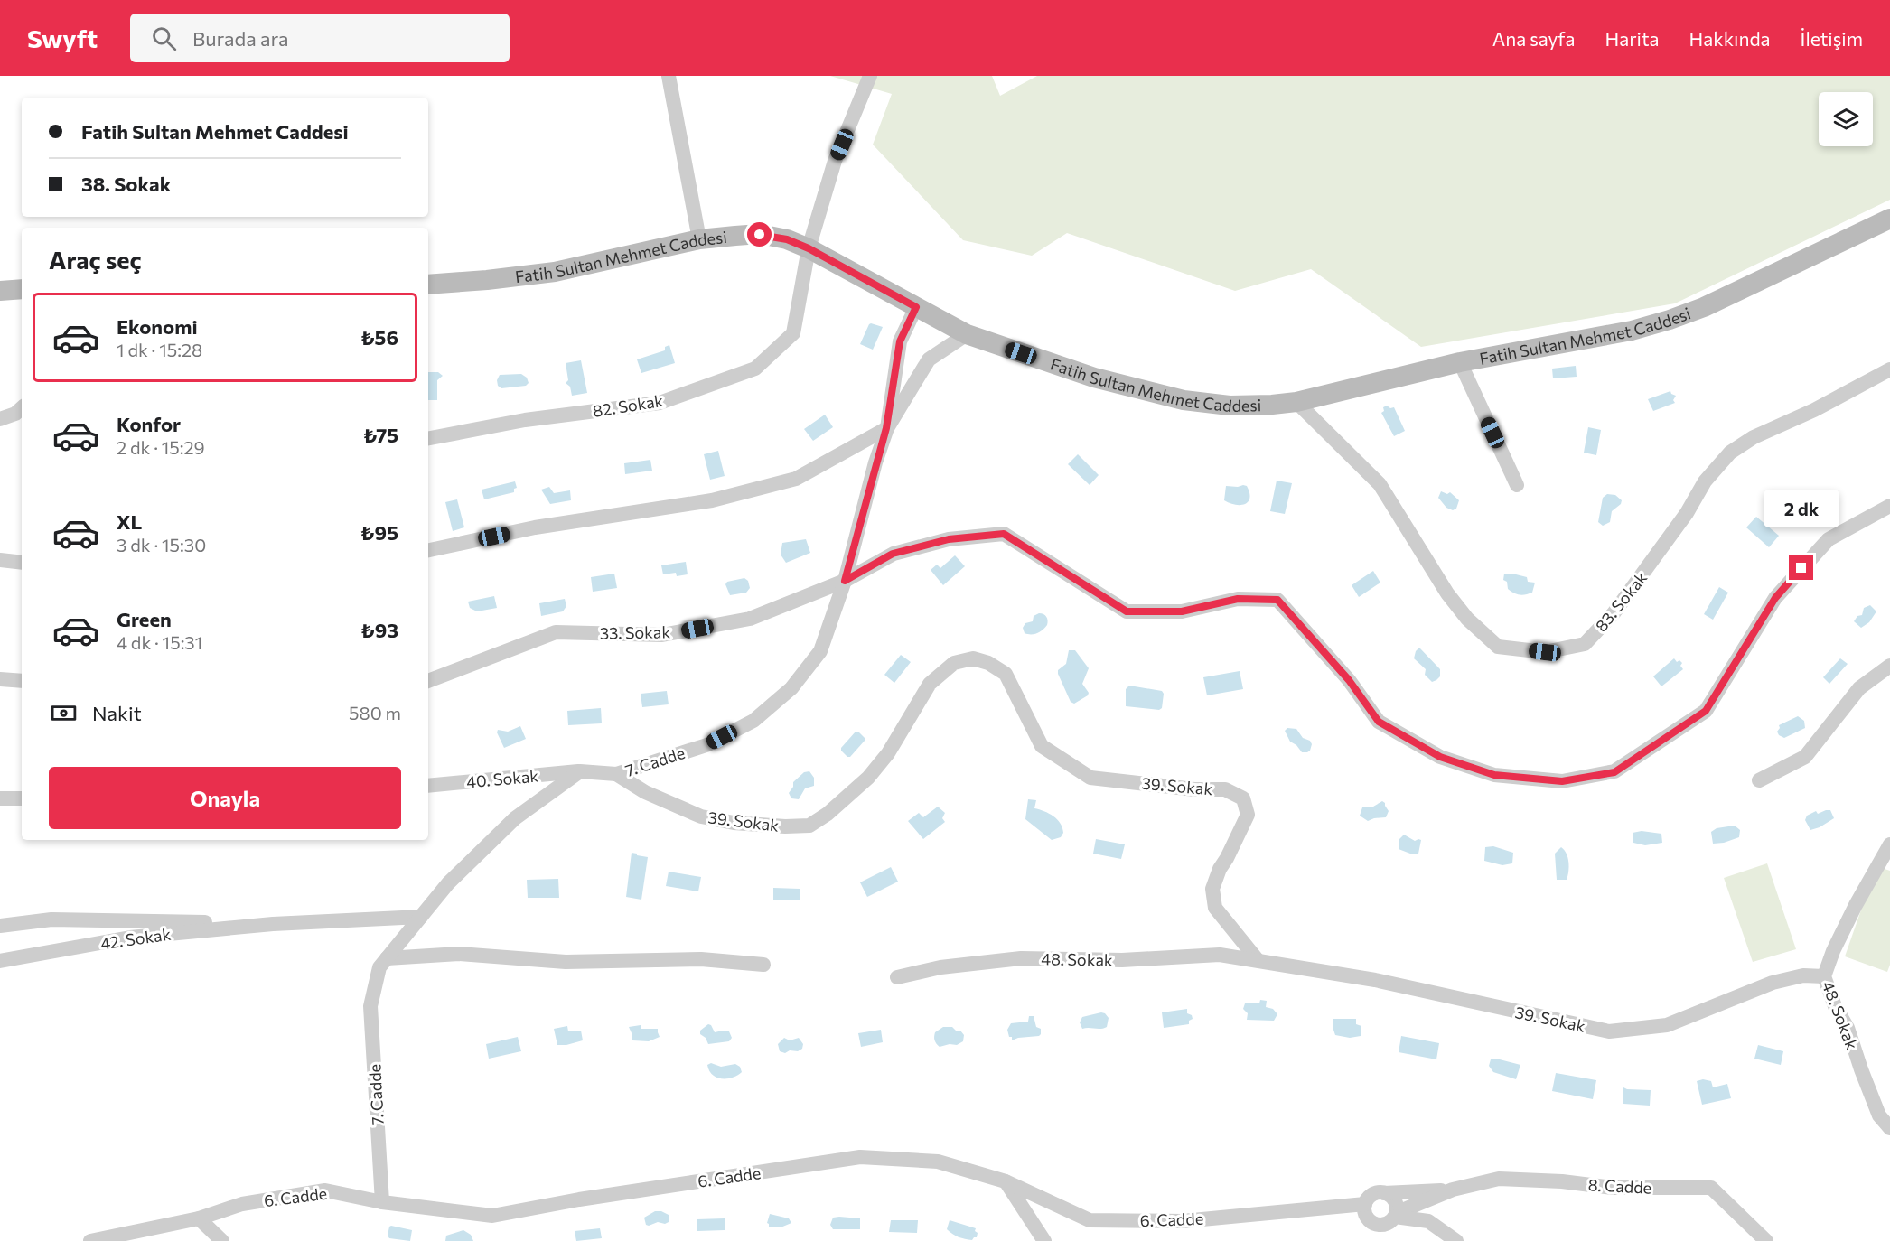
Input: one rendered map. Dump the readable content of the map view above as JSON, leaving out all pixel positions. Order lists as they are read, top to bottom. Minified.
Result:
{"streets":{"main road":["Fatih Sultan Mehmet Caddesi"],"street":["82. Sokak","83. Sokak","33. Sokak","7. Cadde","40. Sokak","39. Sokak","42. Sokak","48. Sokak","6. Cadde","8. Cadde"]},"crossings":[["Fatih Sultan Mehmet Caddesi","82. Sokak"],["Fatih Sultan Mehmet Caddesi","83. Sokak"],["Fatih Sultan Mehmet Caddesi","7. Cadde"],["33. Sokak","7. Cadde"],["7. Cadde","40. Sokak"],["7. Cadde","39. Sokak"],["7. Cadde","42. Sokak"],["7. Cadde","6. Cadde"],["39. Sokak","48. Sokak"],["6. Cadde","8. Cadde"]],"page":{"header":"Swyft","search":"Burada ara","nav":["Ana sayfa","Harita","Hakkında","İletişim"],"banner":["Fatih Sultan Mehmet Caddesi","38. Sokak"],"heading":"Araç seç","list":[{"name":"Ekonomi","note":"1 dk · 15:28","value":"₺56"},{"name":"Konfor","note":"2 dk · 15:29","value":"₺75"},{"name":"XL","note":"3 dk · 15:30","value":"₺95"},{"name":"Green","note":"4 dk · 15:31","value":"₺93"}],"bubble":"2 dk","pay":["Nakit","580 m"],"buttons":"Onayla"}}
